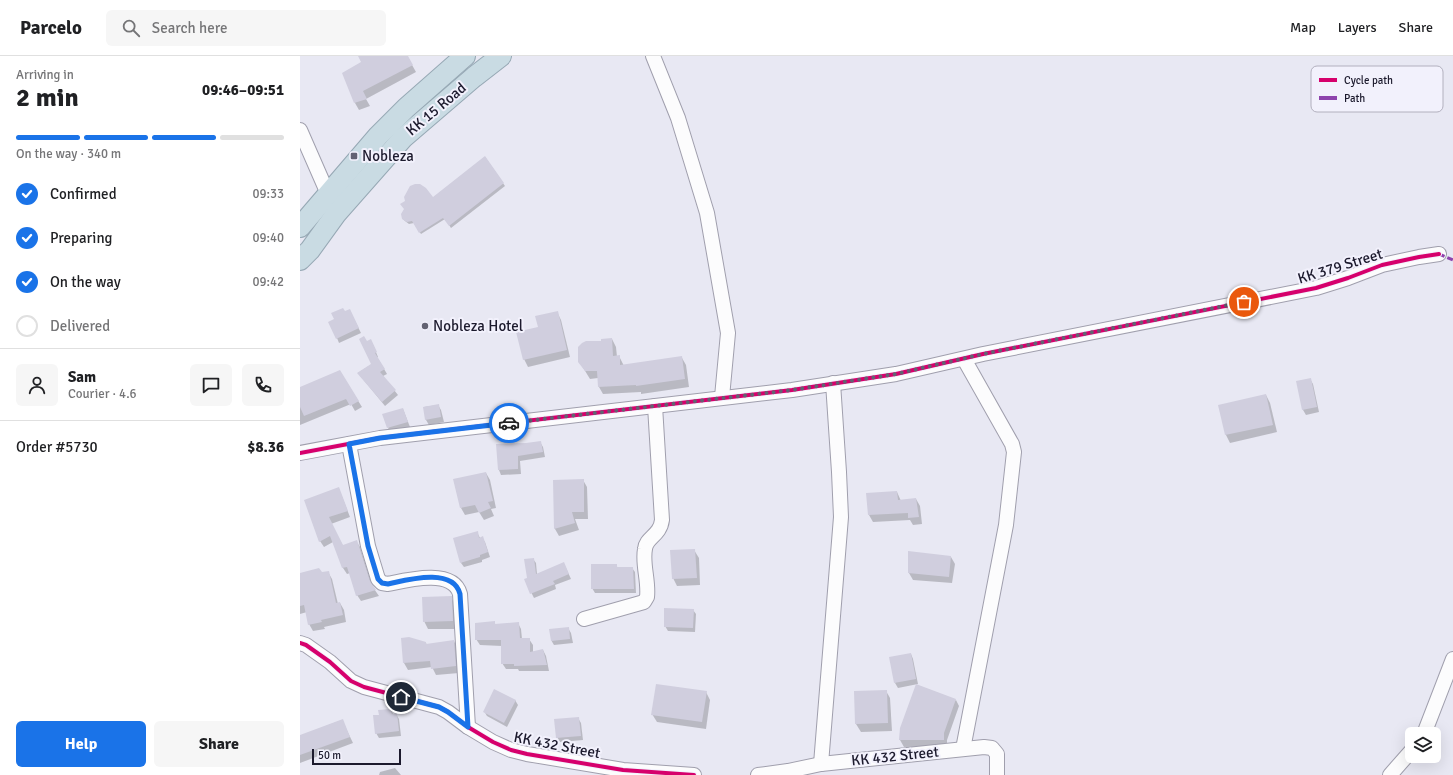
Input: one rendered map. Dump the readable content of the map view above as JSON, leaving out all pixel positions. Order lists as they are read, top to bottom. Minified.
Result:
{"streets":{"highway":["KK 15 Road"],"street":["KK 379 Street","KK 432 Street"]},"places":{"transit":["Nobleza"],"other":["Nobleza Hotel"]},"legend":["Cycle path","Path"],"scale_bar":"50 m","page":{"header":"Parcelo","search":"Search here","nav":["Map","Layers","Share"],"heading":["2 min","Arriving in","09:46–09:51"],"panel":["Sam","Courier · 4.6","Order #5730","$8.36"],"bar":"On the way · 340 m","list":[["Confirmed","09:33"],["Preparing","09:40"],["On the way","09:42"],"Delivered"],"buttons":["Help","Share"],"scale":"50 m"}}
